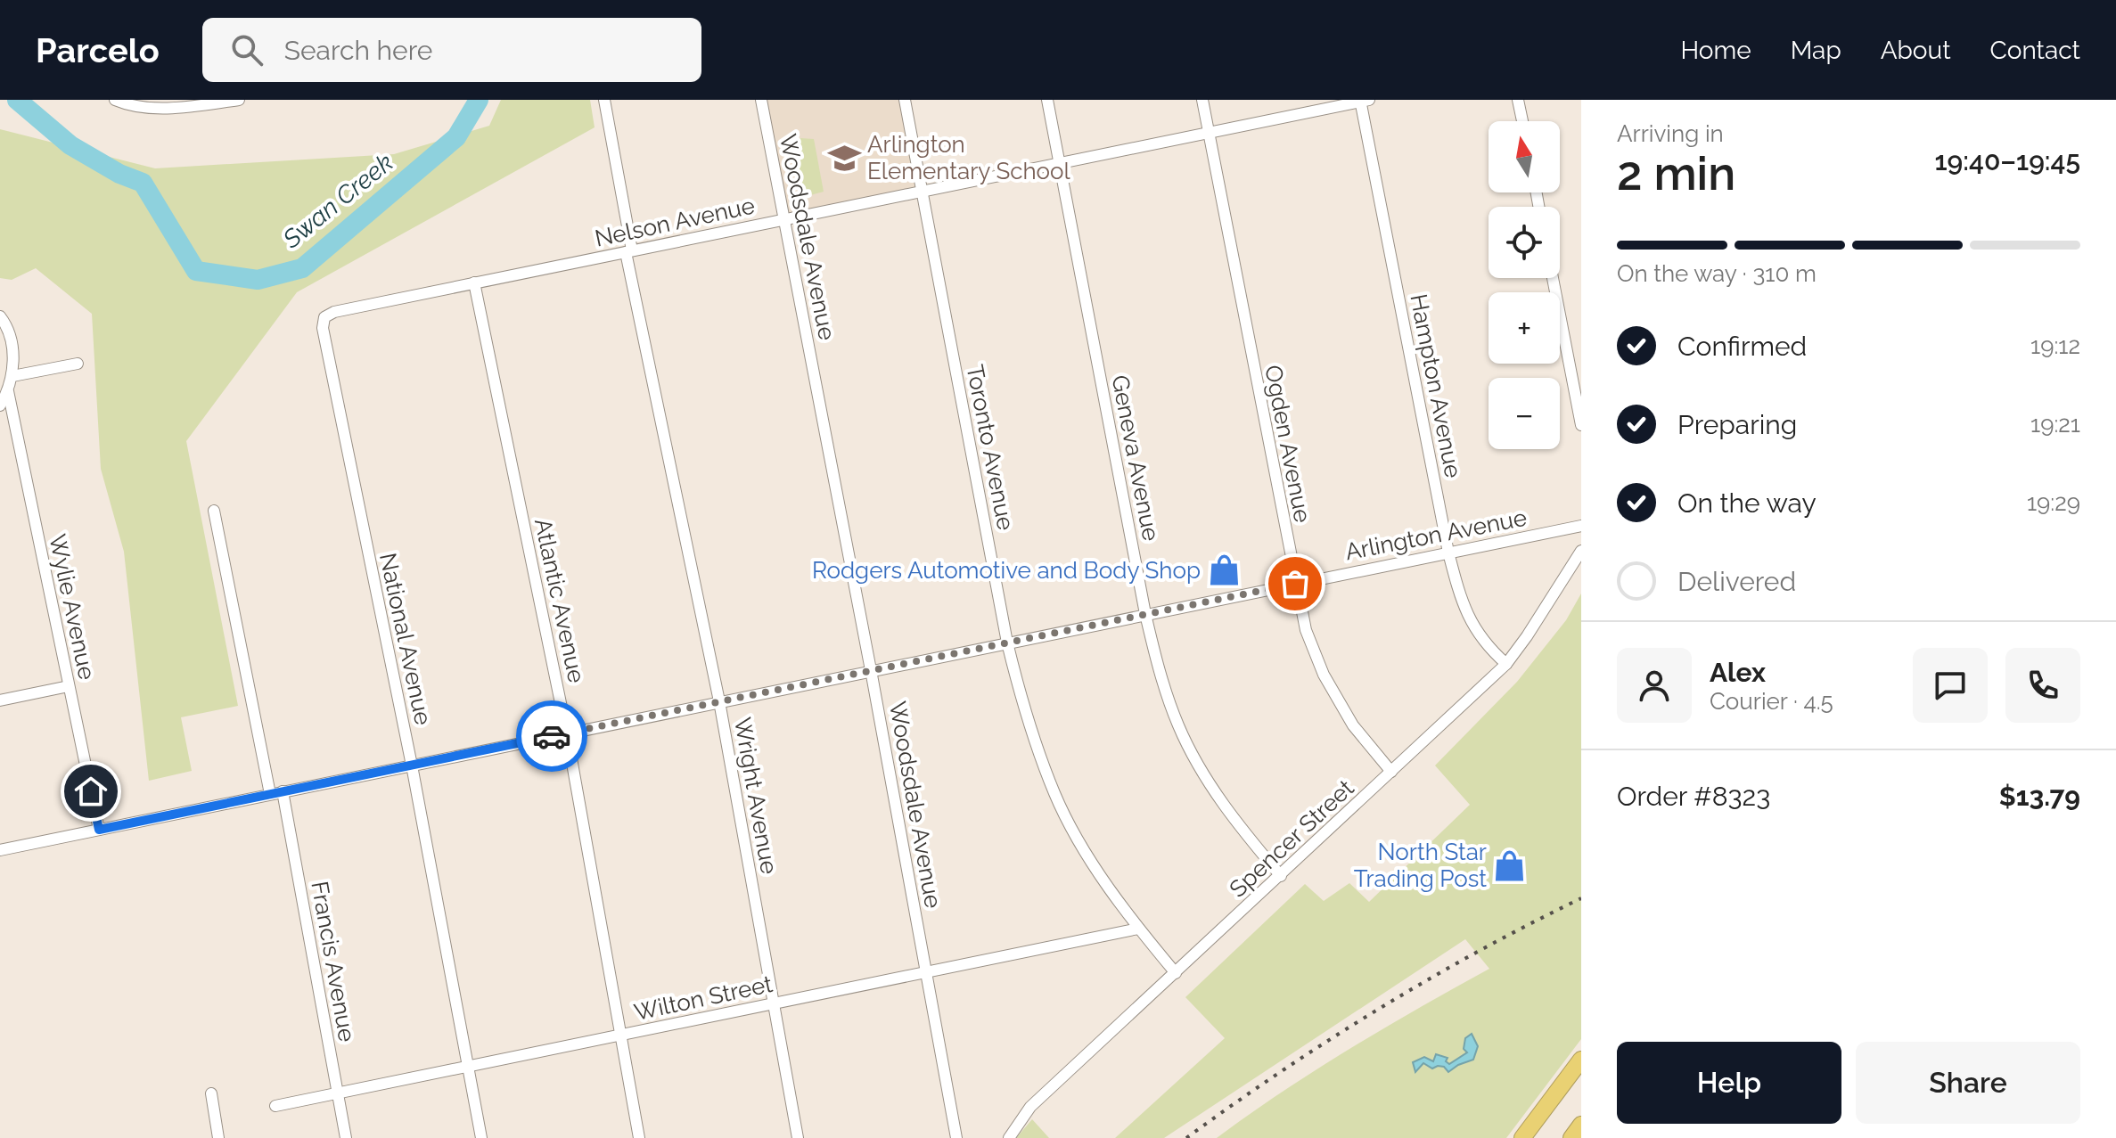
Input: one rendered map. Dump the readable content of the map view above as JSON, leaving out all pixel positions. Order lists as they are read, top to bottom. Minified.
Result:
{"streets":{"street":["Nelson Avenue","Woodsdale Avenue","Hampton Avenue","Ogden Avenue","Toronto Avenue","Geneva Avenue","Arlington Avenue","Atlantic Avenue","Wylie Avenue","National Avenue","Wright Avenue","Spencer Street","Francis Avenue","Wilton Street"]},"crossings":[["Nelson Avenue","Woodsdale Avenue"],["Nelson Avenue","Hampton Avenue"],["Nelson Avenue","Ogden Avenue"],["Nelson Avenue","Toronto Avenue"],["Nelson Avenue","Geneva Avenue"],["Nelson Avenue","Atlantic Avenue"],["Nelson Avenue","National Avenue"],["Nelson Avenue","Wright Avenue"],["Woodsdale Avenue","Arlington Avenue"],["Woodsdale Avenue","Wilton Street"],["Hampton Avenue","Arlington Avenue"],["Hampton Avenue","Spencer Street"],["Ogden Avenue","Arlington Avenue"],["Ogden Avenue","Spencer Street"],["Toronto Avenue","Arlington Avenue"],["Toronto Avenue","Spencer Street"],["Toronto Avenue","Wilton Street"],["Geneva Avenue","Arlington Avenue"],["Geneva Avenue","Spencer Street"],["Arlington Avenue","Atlantic Avenue"],["Arlington Avenue","Wylie Avenue"],["Arlington Avenue","National Avenue"],["Arlington Avenue","Wright Avenue"],["Arlington Avenue","Francis Avenue"],["Atlantic Avenue","Wilton Street"],["National Avenue","Wilton Street"],["Wright Avenue","Wilton Street"],["Francis Avenue","Wilton Street"]],"water":["Swan Creek"],"places":{"school or university":["Arlington Elementary School"],"shop":["Rodgers Automotive and Body Shop","North Star Trading Post"]},"north":"top","page":{"header":"Parcelo","search":"Search here","nav":["Home","Map","About","Contact"],"heading":["2 min","Arriving in","19:40–19:45"],"panel":["Alex","Courier · 4.5","Order #8323","$13.79"],"map_buttons":["+","−"],"bar":"On the way · 310 m","list":[["Confirmed","19:12"],["Preparing","19:21"],["On the way","19:29"],"Delivered"],"buttons":["Help","Share"]}}
